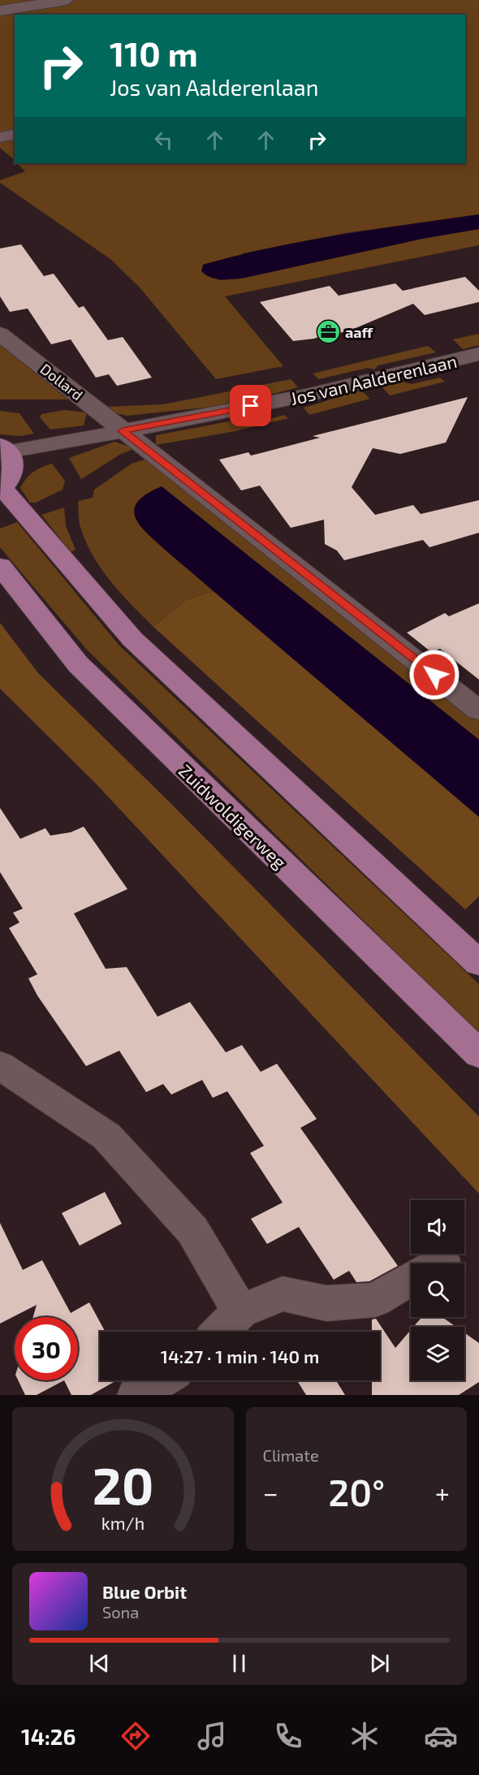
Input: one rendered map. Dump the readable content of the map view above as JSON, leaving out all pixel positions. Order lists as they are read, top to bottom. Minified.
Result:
{"streets":{"main road":["Zuidwoldigerweg"],"street":["Jos van Aalderenlaan","Dollard"]},"crossings":[["Jos van Aalderenlaan","Dollard"]],"places":{"office":["aaff"]},"page":{"turn":["110 m","Jos van Aalderenlaan"],"limit":"30","trip":"14:27 · 1 min · 140 m","tile":"Climate","heat":["−","20°","+"],"song":["Blue Orbit","Sona"],"tabs":"14:26","gauge":["20","km/h"]}}
